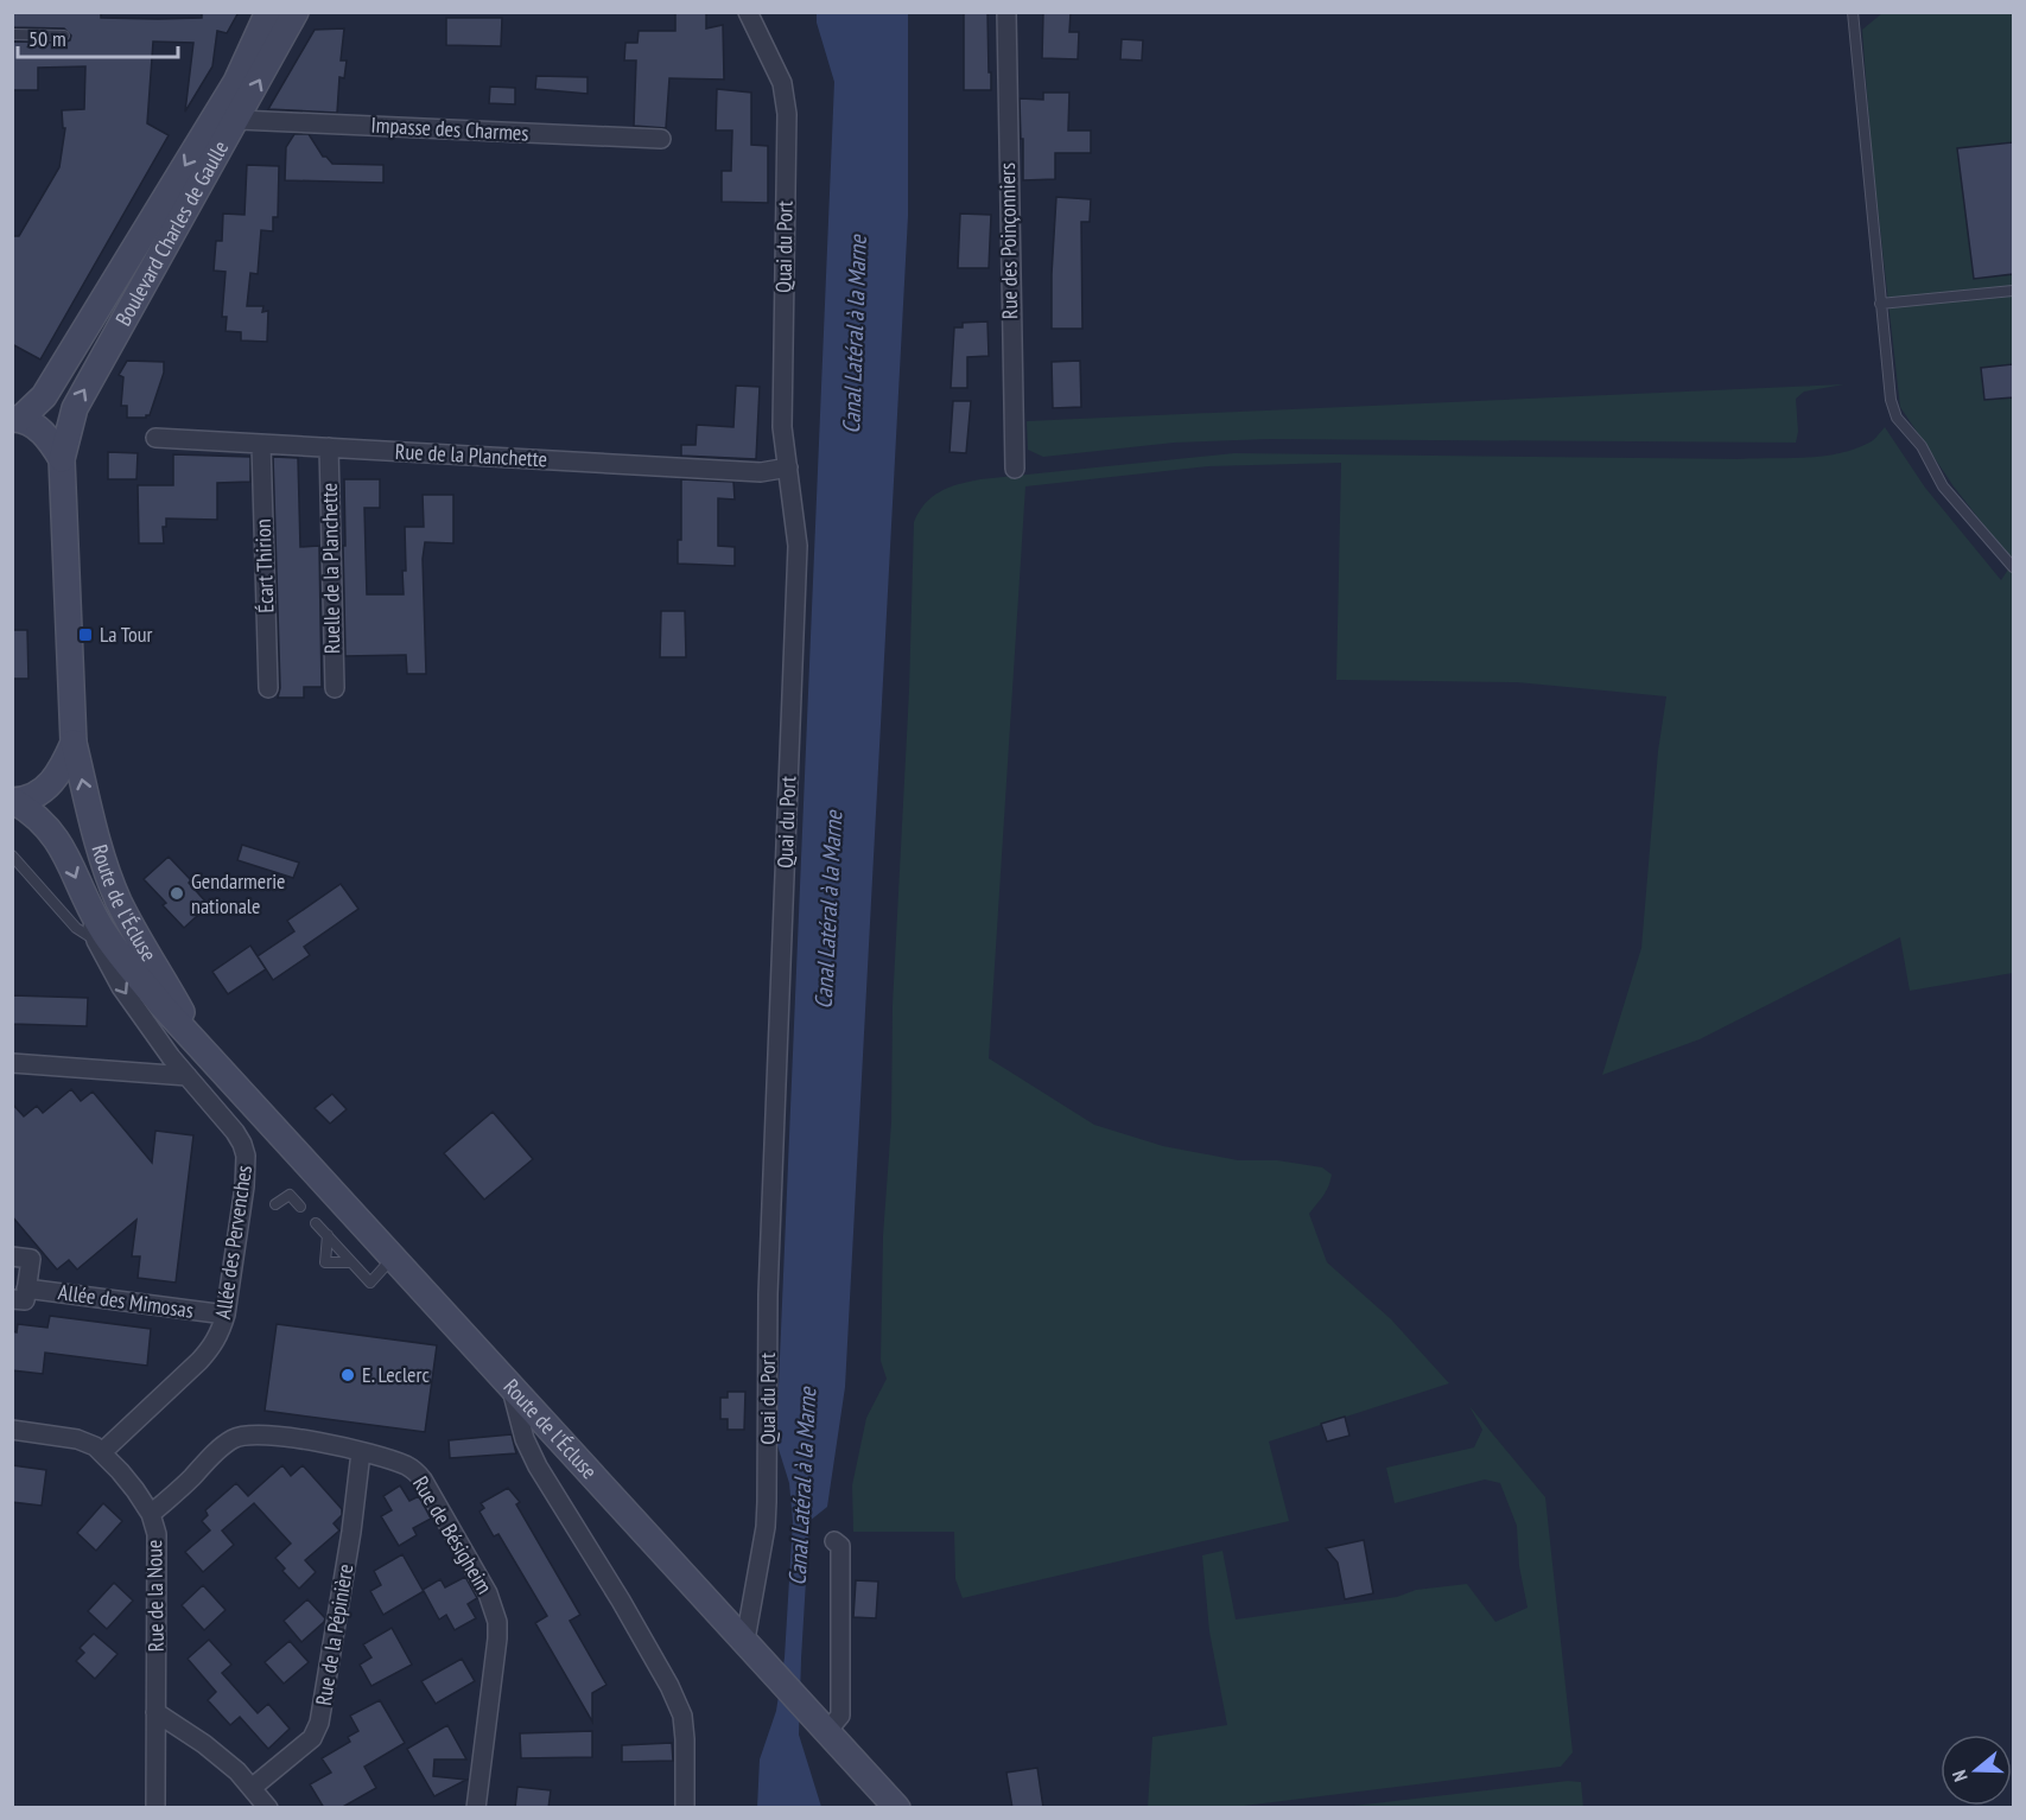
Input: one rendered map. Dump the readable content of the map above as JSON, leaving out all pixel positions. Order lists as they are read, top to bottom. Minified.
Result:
{"streets":{"main road":["Boulevard Charles de Gaulle","Route de l'Écluse"],"street":["Impasse des Charmes","Rue des Poinçonniers","Quai du Port","Rue de la Planchette","Écart Thirion","Ruelle de la Planchette","Allée des Pervenches","Allée des Mimosas","Rue de Bésigheim","Rue de la Noue","Rue de la Pépinière"]},"crossings":[["Impasse des Charmes","Boulevard Charles de Gaulle"],["Boulevard Charles de Gaulle","Route de l'Écluse"],["Quai du Port","Rue de la Planchette"],["Quai du Port","Route de l'Écluse"],["Rue de la Planchette","Écart Thirion"],["Rue de la Planchette","Ruelle de la Planchette"],["Route de l'Écluse","Allée des Pervenches"],["Allée des Pervenches","Allée des Mimosas"],["Allée des Pervenches","Rue de la Noue"],["Rue de Bésigheim","Rue de la Noue"],["Rue de Bésigheim","Rue de la Pépinière"]],"water":["Canal Latéral à la Marne"],"places":{"transit":["La Tour"],"other":["Gendarmerie nationale","E. Leclerc"]},"scale_bar":"50 m","north":"left"}
